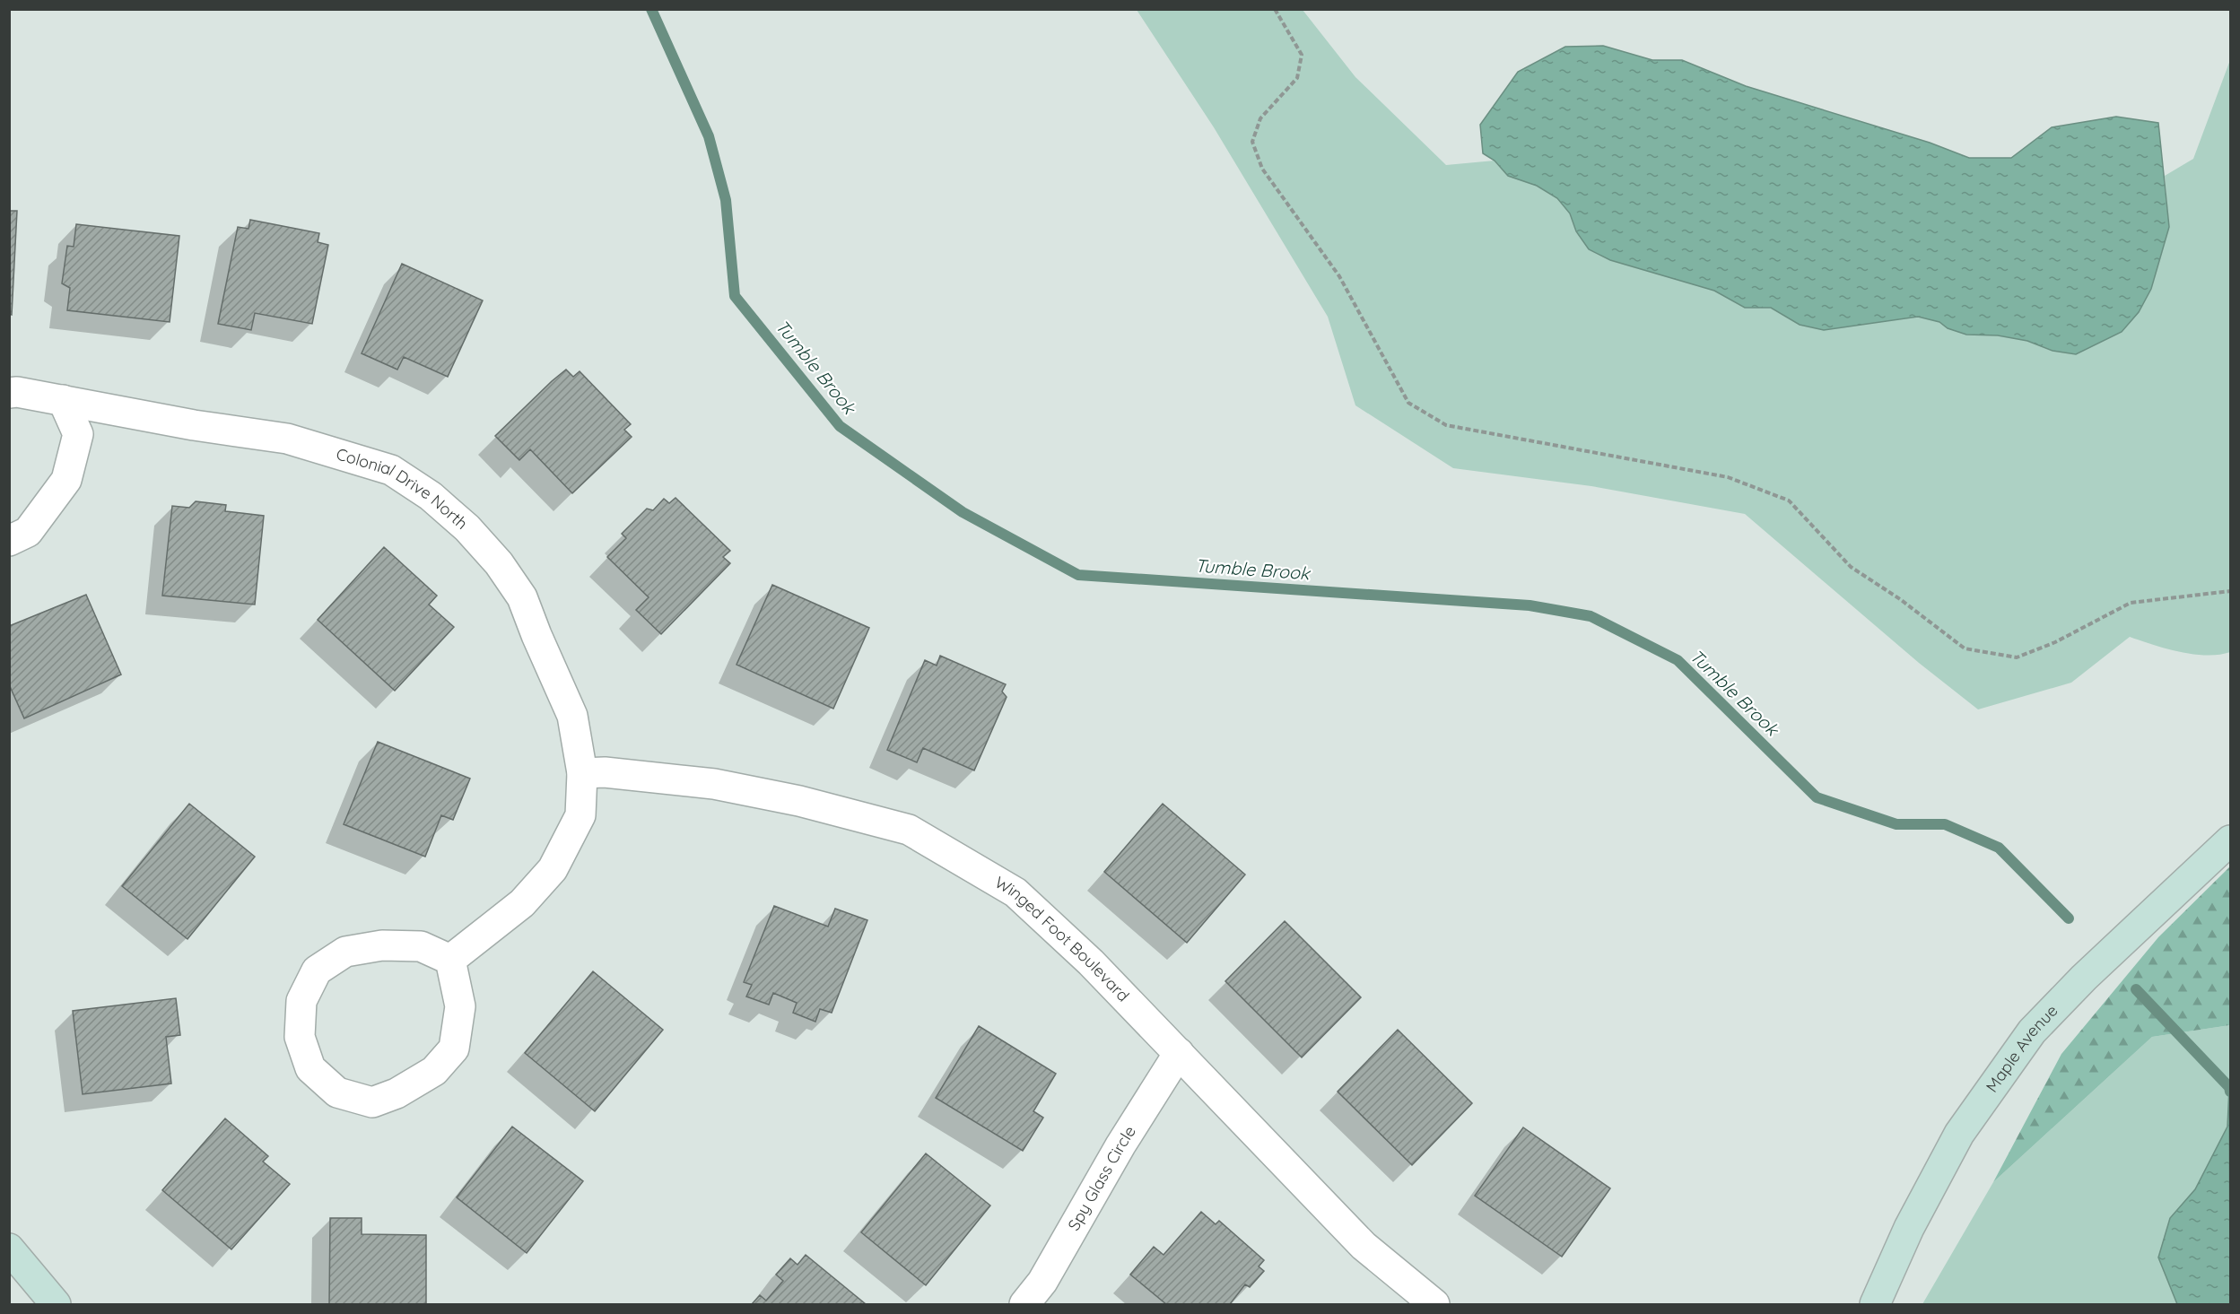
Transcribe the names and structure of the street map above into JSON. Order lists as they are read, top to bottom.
{
  "streets": {
    "street": [
      "Colonial Drive North",
      "Winged Foot Boulevard",
      "Maple Avenue",
      "Spy Glass Circle"
    ]
  },
  "crossings": [
    ["Colonial Drive North", "Winged Foot Boulevard"],
    ["Winged Foot Boulevard", "Spy Glass Circle"]
  ],
  "water": ["Tumble Brook"]
}
